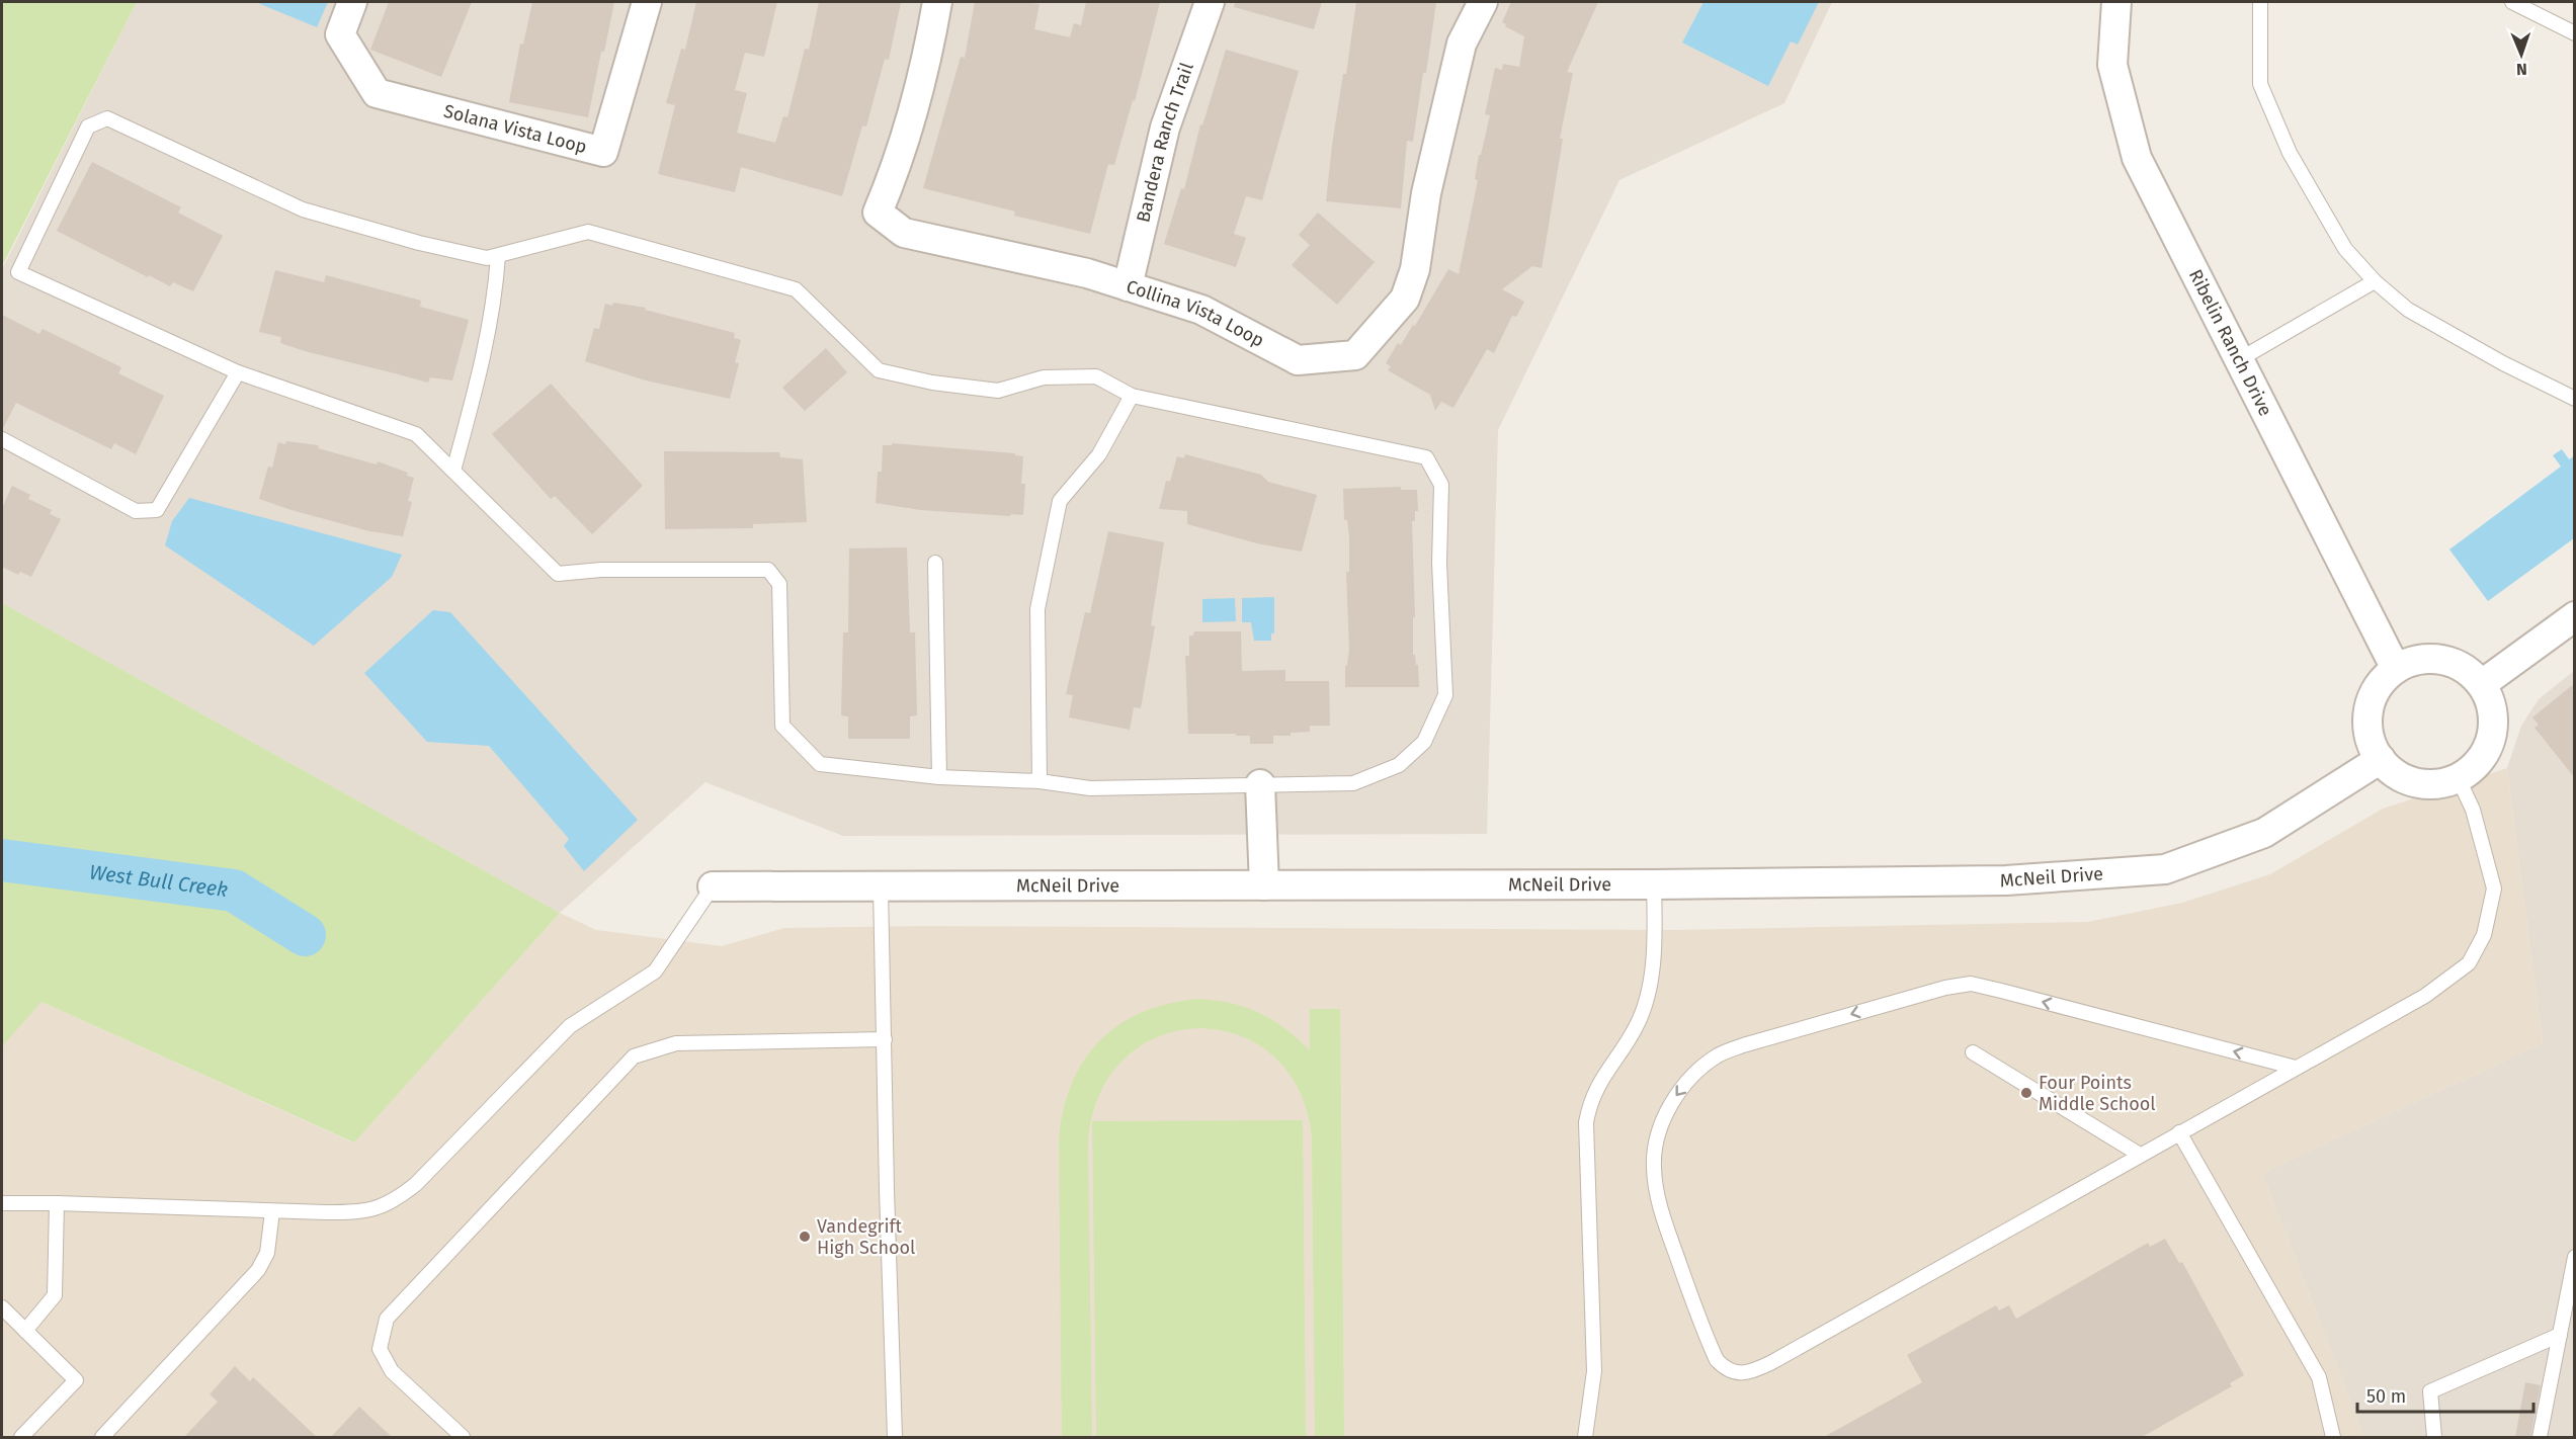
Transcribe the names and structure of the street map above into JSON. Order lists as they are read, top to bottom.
{
  "streets": {
    "street": [
      "Solana Vista Loop",
      "Bandera Ranch Trail",
      "Collina Vista Loop",
      "Ribelin Ranch Drive",
      "McNeil Drive"
    ]
  },
  "crossings": [
    ["Bandera Ranch Trail", "Collina Vista Loop"],
    ["Ribelin Ranch Drive", "McNeil Drive"]
  ],
  "water": ["West Bull Creek"],
  "places": ["Four Points Middle School", "Vandegrift High School"],
  "scale_bar": "50 m",
  "north": "bottom"
}
